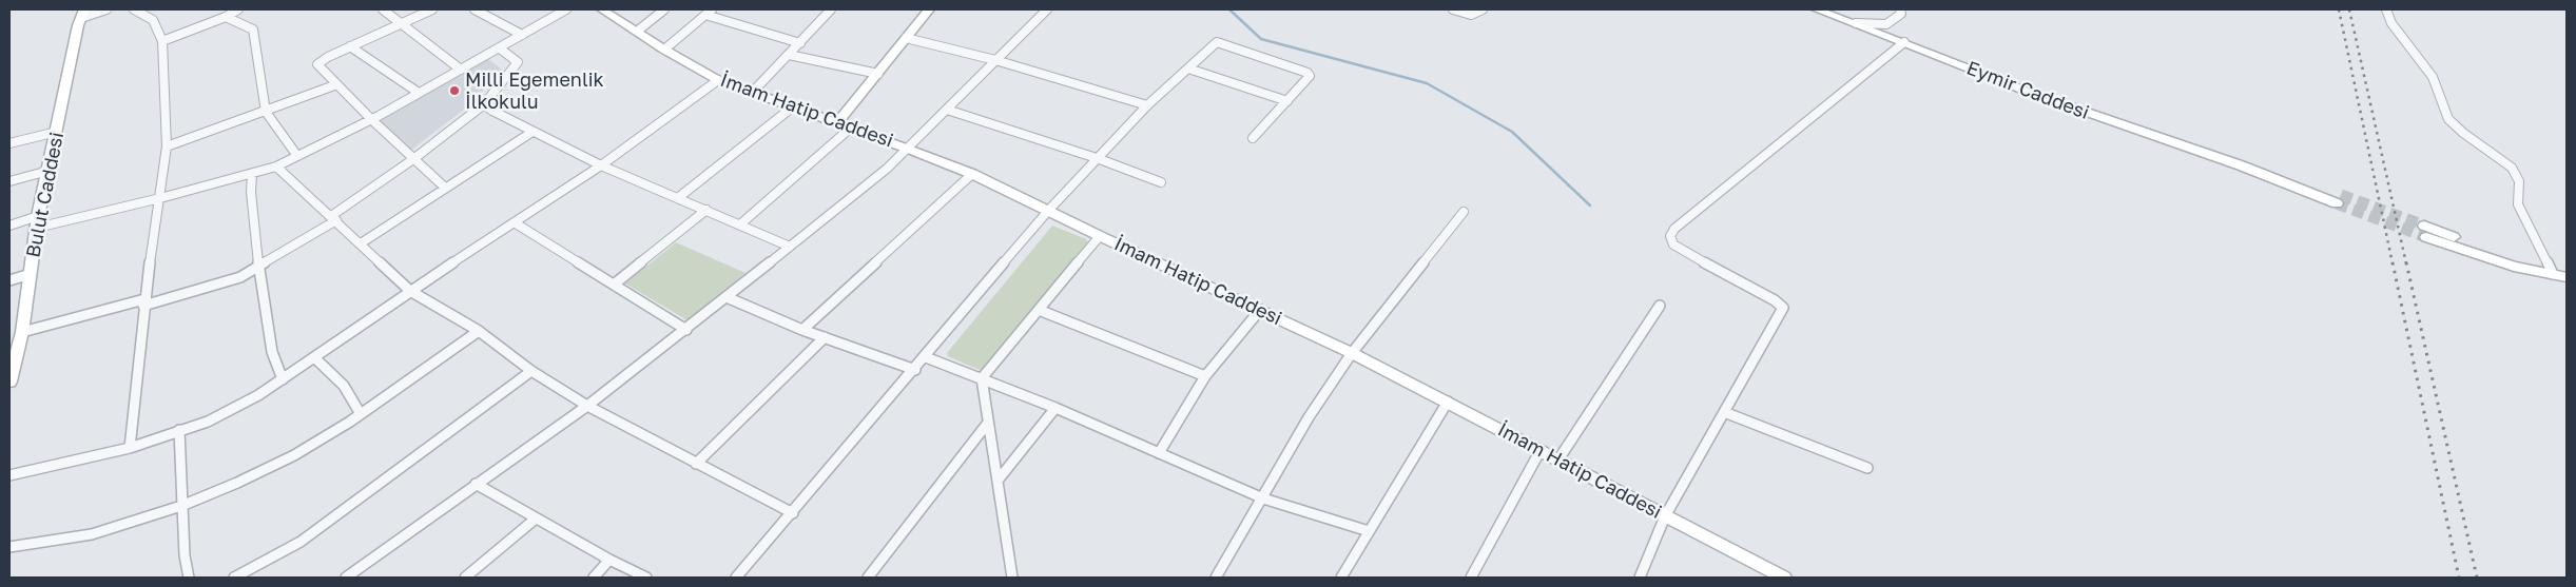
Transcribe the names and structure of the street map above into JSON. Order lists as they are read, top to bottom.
{
  "streets": {
    "street": ["Eymir Caddesi", "İmam Hatip Caddesi", "Bulut Caddesi"]
  },
  "places": ["Milli Egemenlik İlkokulu"]
}
